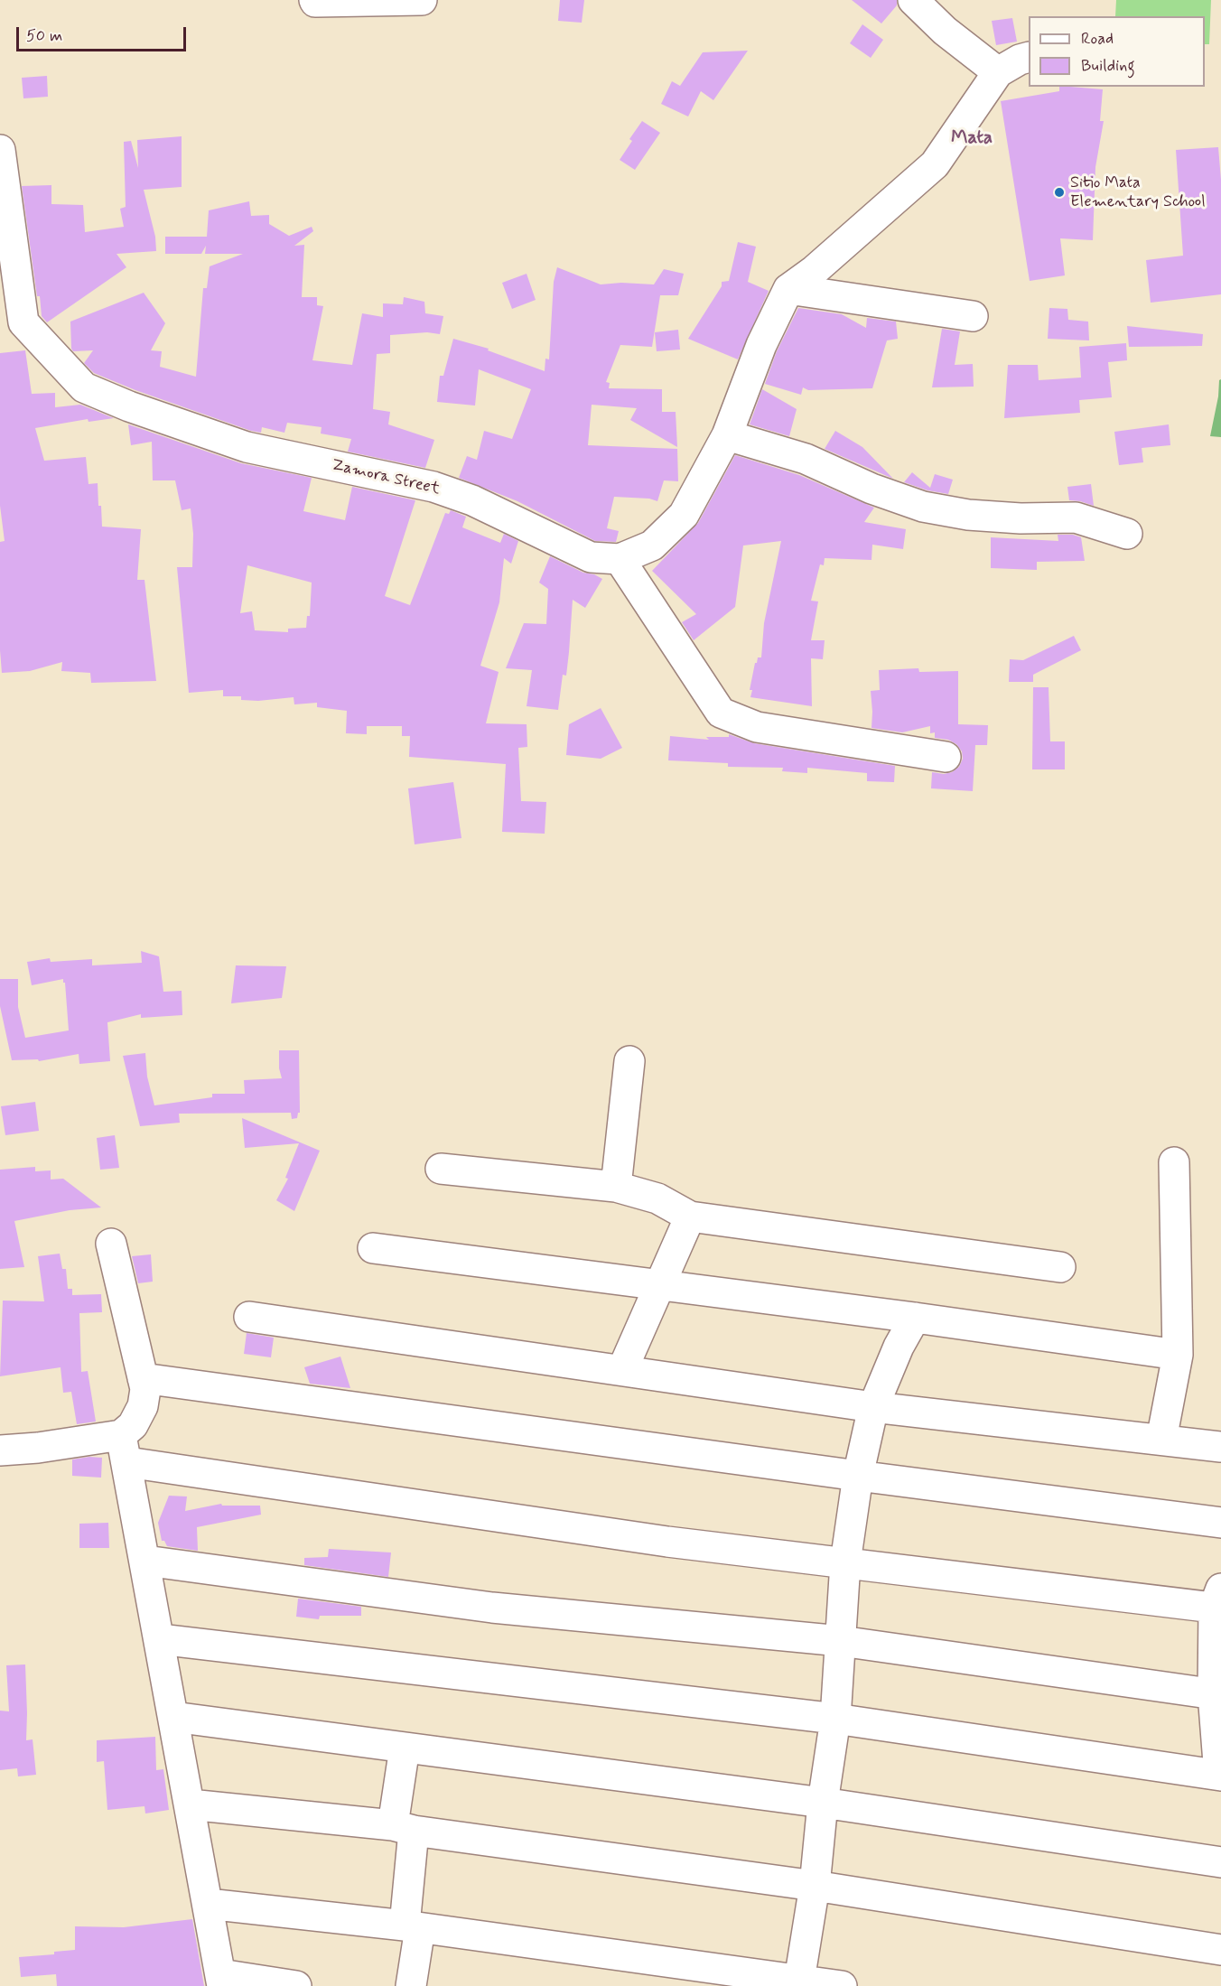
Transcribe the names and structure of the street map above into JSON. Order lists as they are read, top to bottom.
{
  "streets": {
    "street": ["Zamora Street"]
  },
  "districts": ["Mata"],
  "places": ["Sitio Mata Elementary School"],
  "legend": ["Road", "Building"],
  "scale_bar": "50 m"
}
